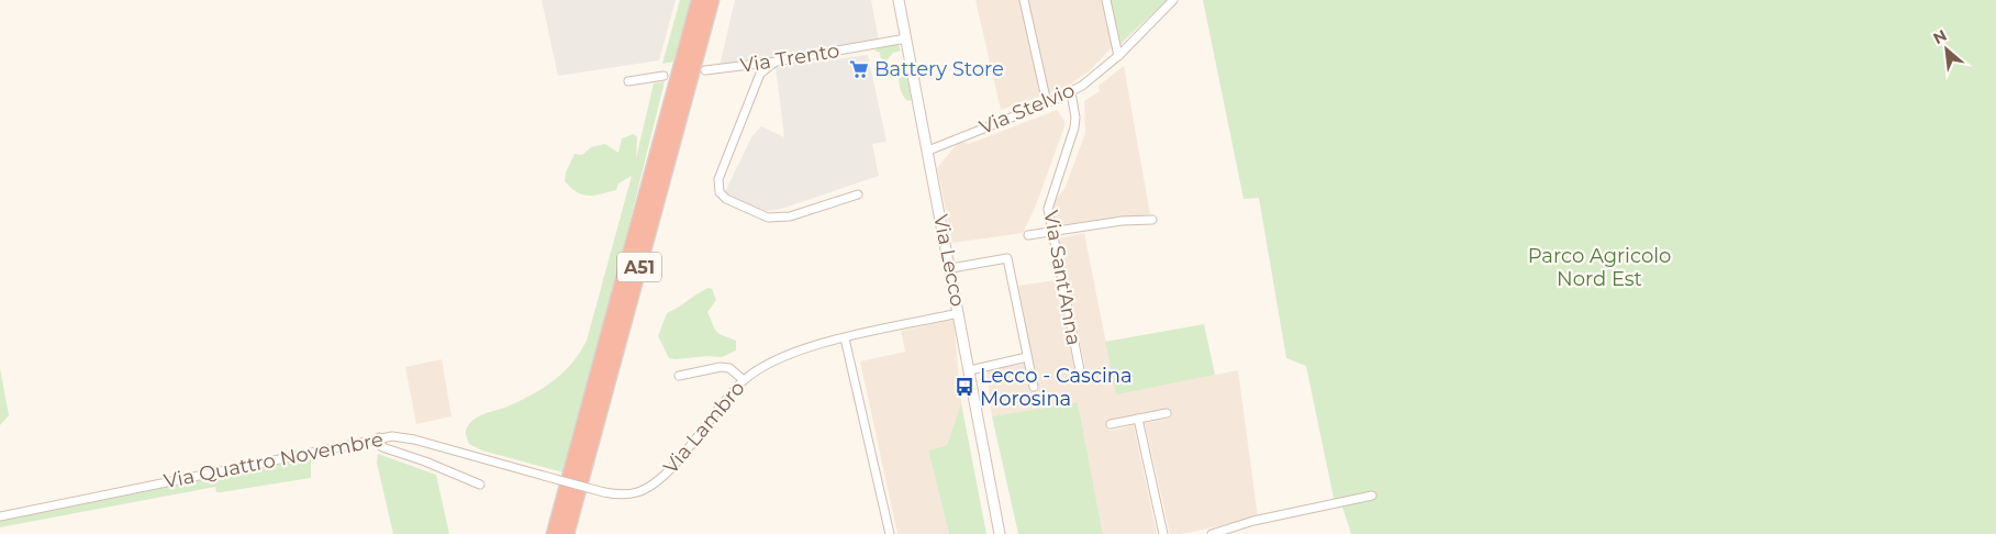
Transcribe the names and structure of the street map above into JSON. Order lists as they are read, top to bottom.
{
  "streets": {
    "highway": ["A51"],
    "street": [
      "Via Trento",
      "Via Stelvio",
      "Via Lecco",
      "Via Sant'Anna",
      "Via Lambro",
      "Via Quattro Novembre"
    ]
  },
  "crossings": [
    ["Via Stelvio", "Via Lecco"],
    ["Via Stelvio", "Via Sant'Anna"],
    ["Via Lecco", "Via Lambro"],
    ["Via Lambro", "Via Quattro Novembre"]
  ],
  "parks": ["Parco Agricolo Nord Est"],
  "places": {
    "supermarket": ["Battery Store"],
    "bus stop": ["Lecco - Cascina Morosina"]
  },
  "north": "top left"
}
